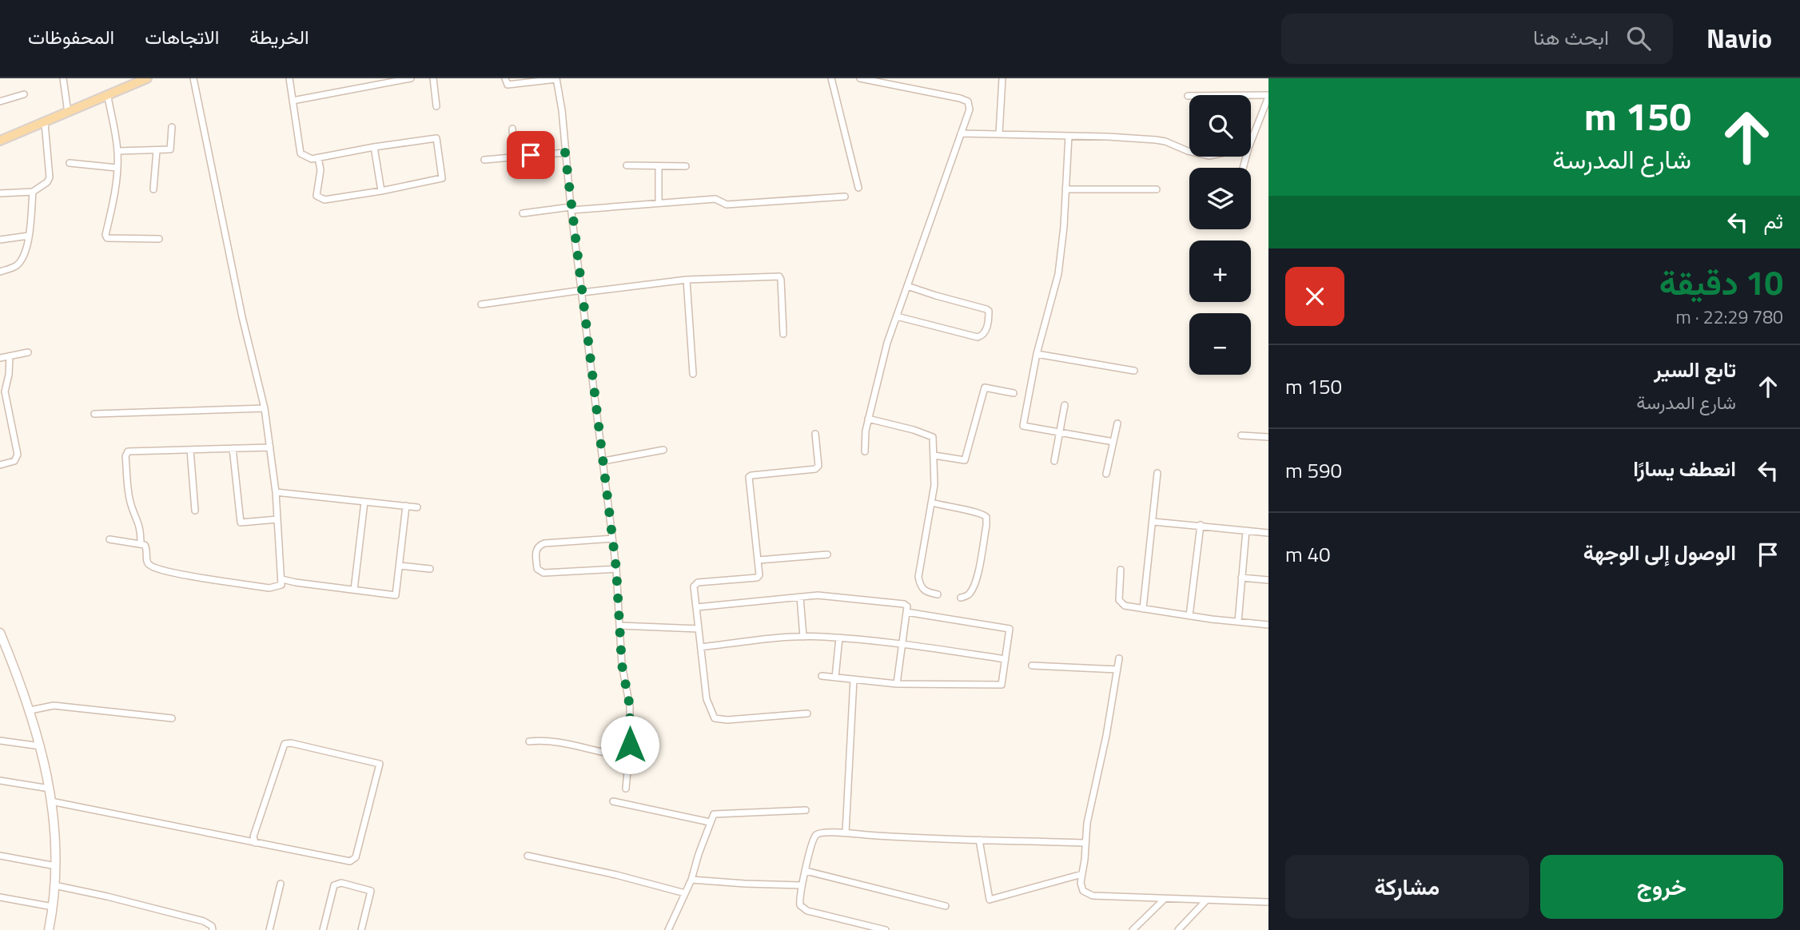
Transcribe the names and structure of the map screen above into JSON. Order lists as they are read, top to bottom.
{
  "page": {
    "header": "Navio",
    "search": "ابحث هنا",
    "nav": ["الخريطة", "الاتجاهات", "المحفوظات"],
    "turn": ["150 m", "شارع المدرسة"],
    "map_buttons": ["+", "−"],
    "then": "ثم",
    "heading": ["10 دقيقة", "780 m · 22:29"],
    "list": [
      {
        "name": "تابع السير",
        "note": "شارع المدرسة",
        "value": "150 m"
      },
      {
        "name": "انعطف يسارًا",
        "value": "590 m"
      },
      {
        "name": "الوصول إلى الوجهة",
        "value": "40 m"
      }
    ],
    "buttons": ["خروج", "مشاركة"]
  }
}
